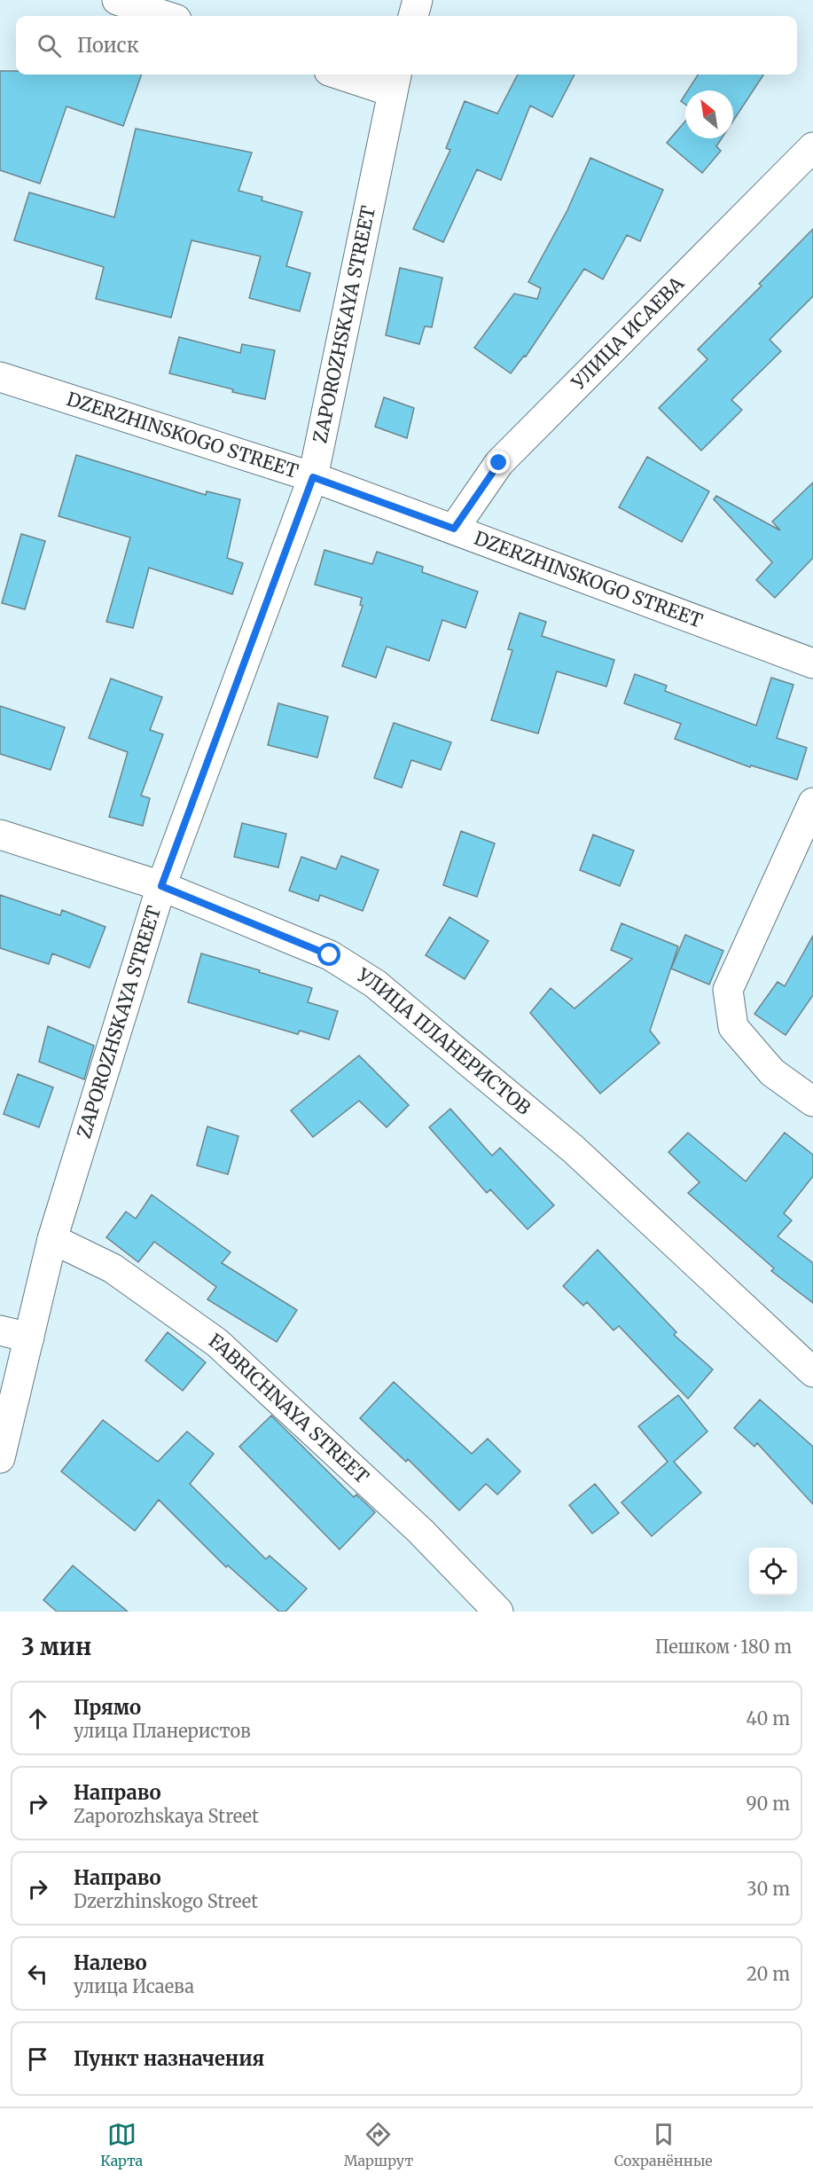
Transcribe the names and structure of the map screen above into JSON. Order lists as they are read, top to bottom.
{
  "streets": {
    "street": [
      "ZAPOROZHSKAYA STREET",
      "УЛИЦА ИСАЕВА",
      "DZERZHINSKOGO STREET",
      "УЛИЦА ПЛАНЕРИСТОВ",
      "FABRICHNAYA STREET"
    ]
  },
  "crossings": [
    ["ZAPOROZHSKAYA STREET", "DZERZHINSKOGO STREET"],
    ["ZAPOROZHSKAYA STREET", "УЛИЦА ПЛАНЕРИСТОВ"],
    ["ZAPOROZHSKAYA STREET", "FABRICHNAYA STREET"],
    ["УЛИЦА ИСАЕВА", "DZERZHINSKOGO STREET"]
  ],
  "north": "top left",
  "page": {
    "search": "Поиск",
    "heading": ["3 мин", "Пешком · 180 m"],
    "list": [
      ["Прямо", "улица Планеристов", "40 m"],
      ["Направо", "Zaporozhskaya Street", "90 m"],
      ["Направо", "Dzerzhinskogo Street", "30 m"],
      ["Налево", "улица Исаева", "20 m"],
      "Пункт назначения"
    ],
    "nav": ["Карта", "Маршрут", "Сохранённые"]
  }
}
